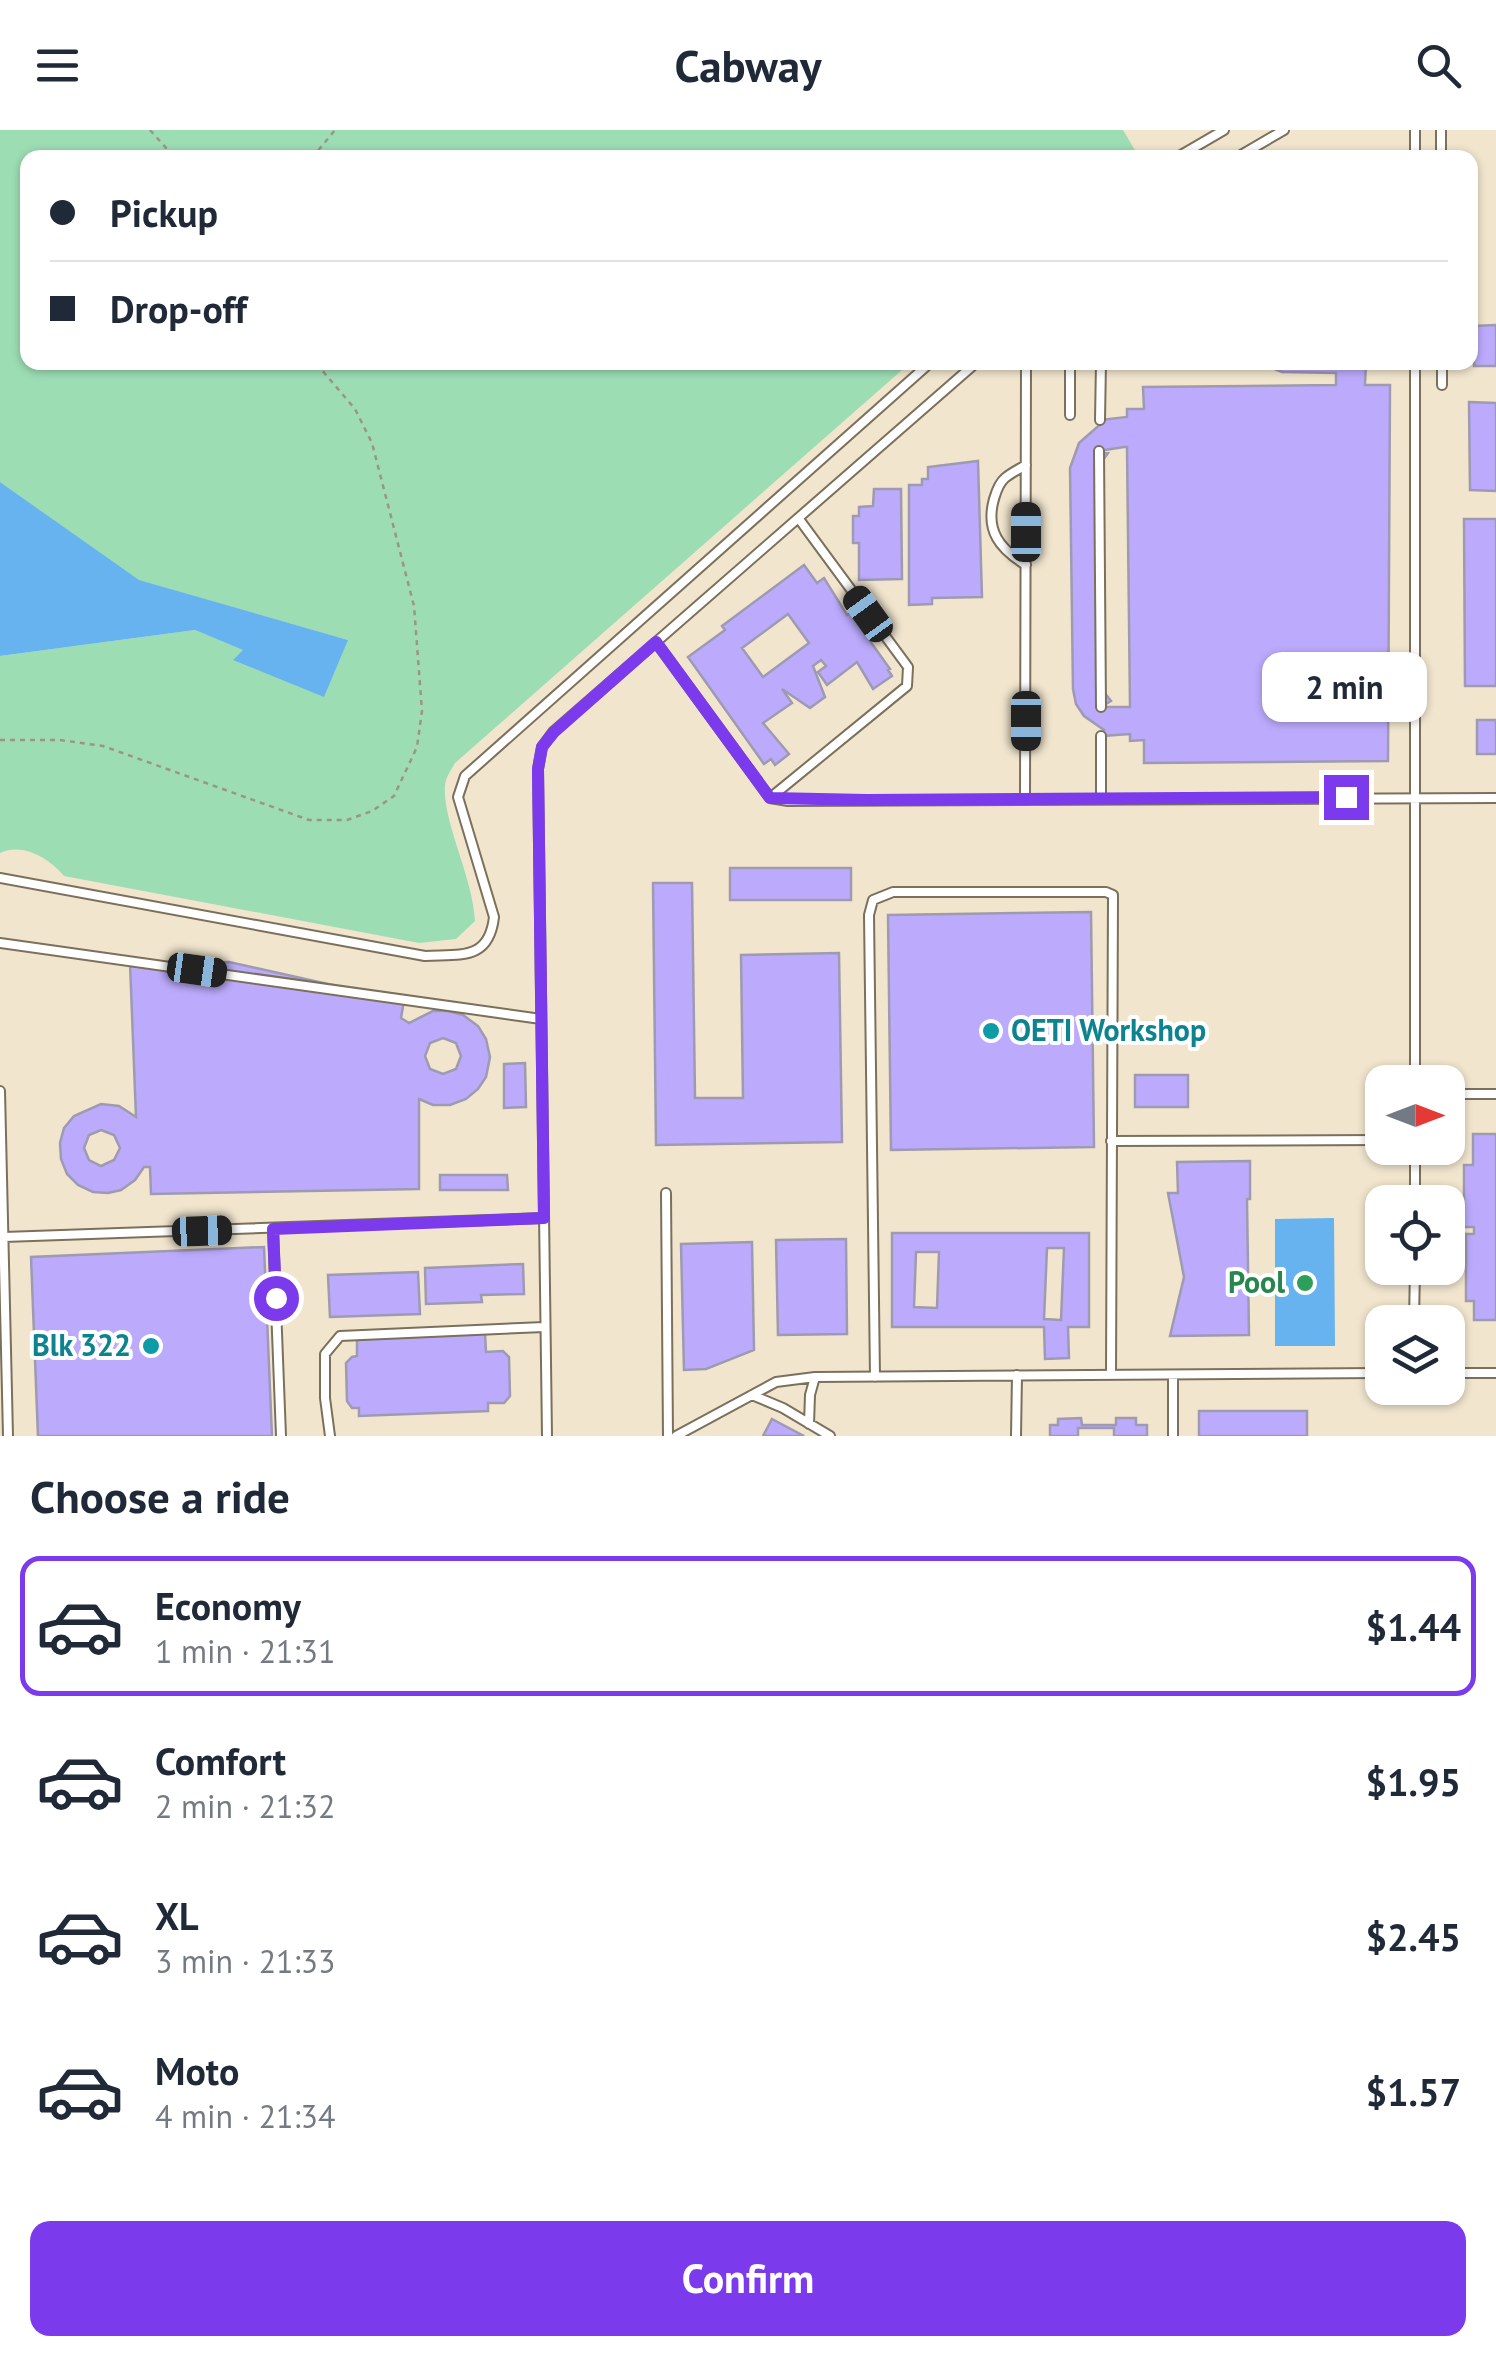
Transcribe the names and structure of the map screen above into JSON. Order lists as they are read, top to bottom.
{
  "places": ["OETI Workshop", "Pool", "Blk 322"],
  "north": "right",
  "page": {
    "header": "Cabway",
    "banner": ["Pickup", "Drop-off"],
    "bubble": "2 min",
    "heading": "Choose a ride",
    "list": [
      {
        "name": "Economy",
        "note": "1 min · 21:31",
        "value": "$1.44"
      },
      {
        "name": "Comfort",
        "note": "2 min · 21:32",
        "value": "$1.95"
      },
      {
        "name": "XL",
        "note": "3 min · 21:33",
        "value": "$2.45"
      },
      {
        "name": "Moto",
        "note": "4 min · 21:34",
        "value": "$1.57"
      }
    ],
    "buttons": "Confirm"
  }
}
